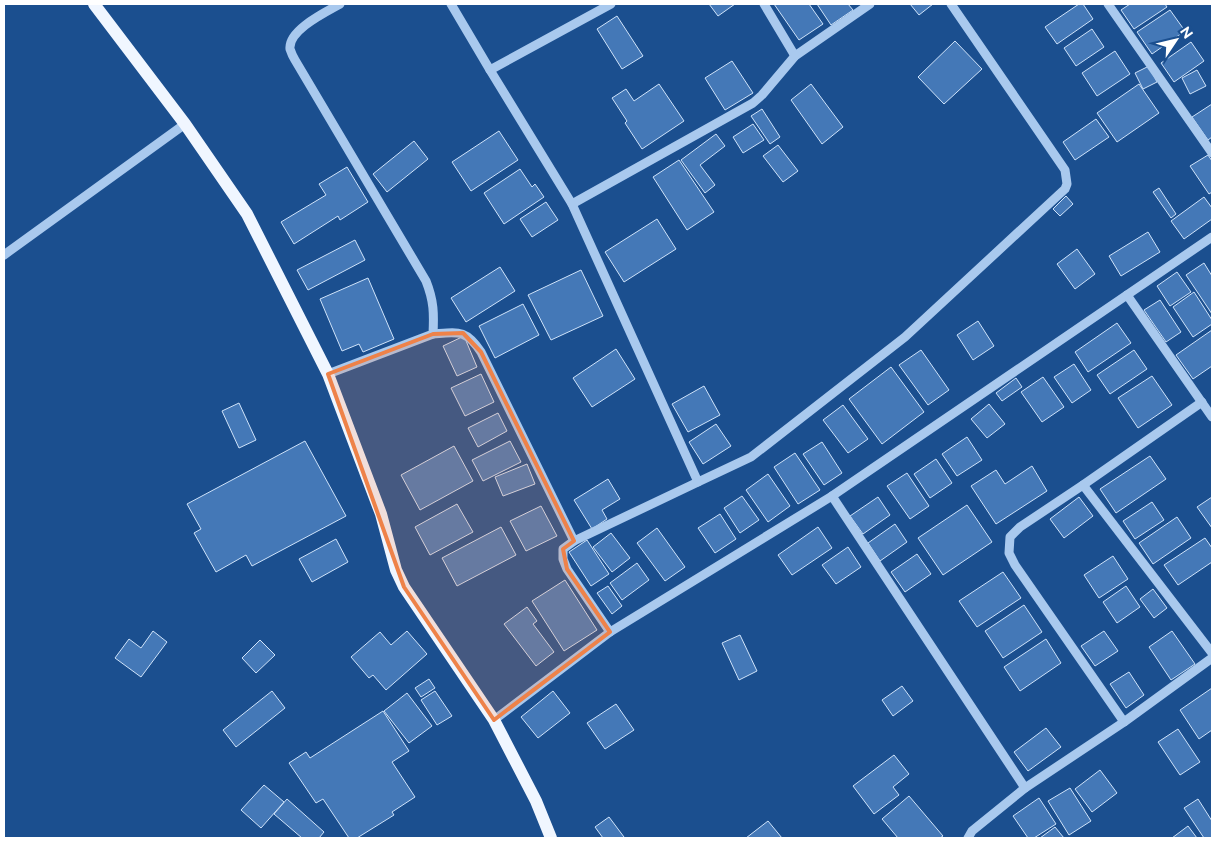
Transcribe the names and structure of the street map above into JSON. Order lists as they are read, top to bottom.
{
  "north": "top right"
}
